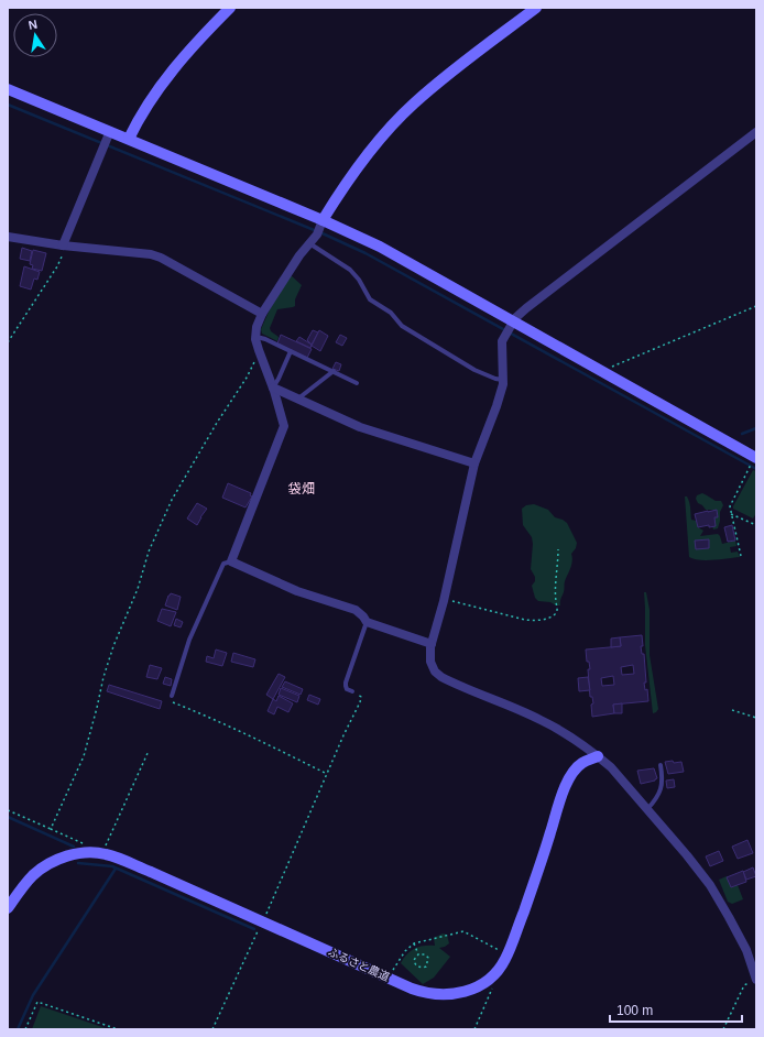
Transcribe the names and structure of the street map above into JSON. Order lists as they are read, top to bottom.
{
  "streets": {
    "street": ["ふるさと農道"]
  },
  "districts": ["袋畑"],
  "scale_bar": "100 m",
  "north": "top"
}
